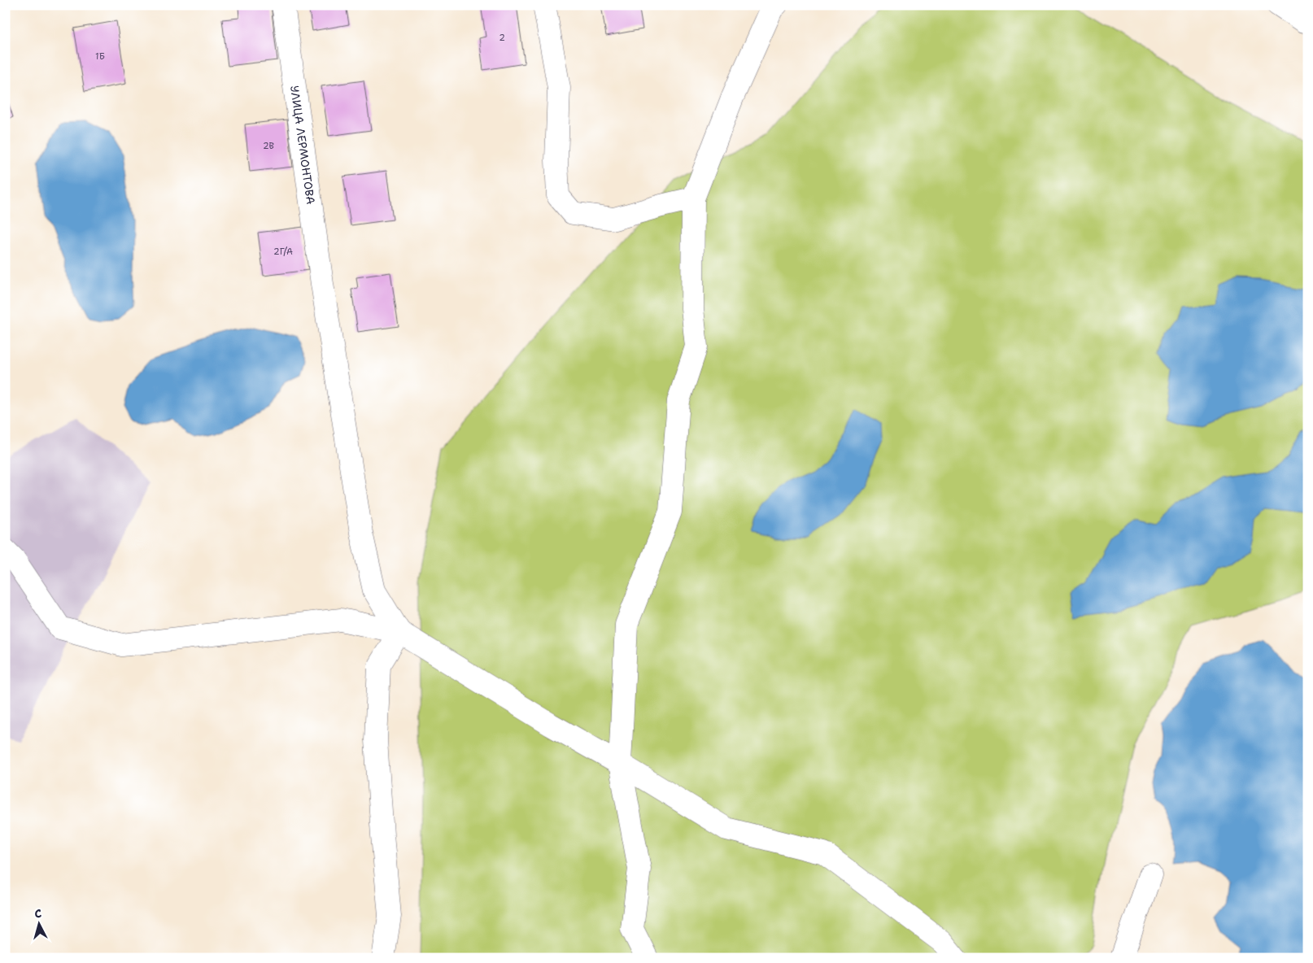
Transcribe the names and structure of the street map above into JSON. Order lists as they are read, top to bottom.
{
  "streets": {
    "street": ["УЛИЦА ЛЕРМОНТОВА"]
  },
  "house_numbers": [
    "2",
    "1Б",
    "2В",
    "2Г/А"
  ],
  "north": "top"
}
